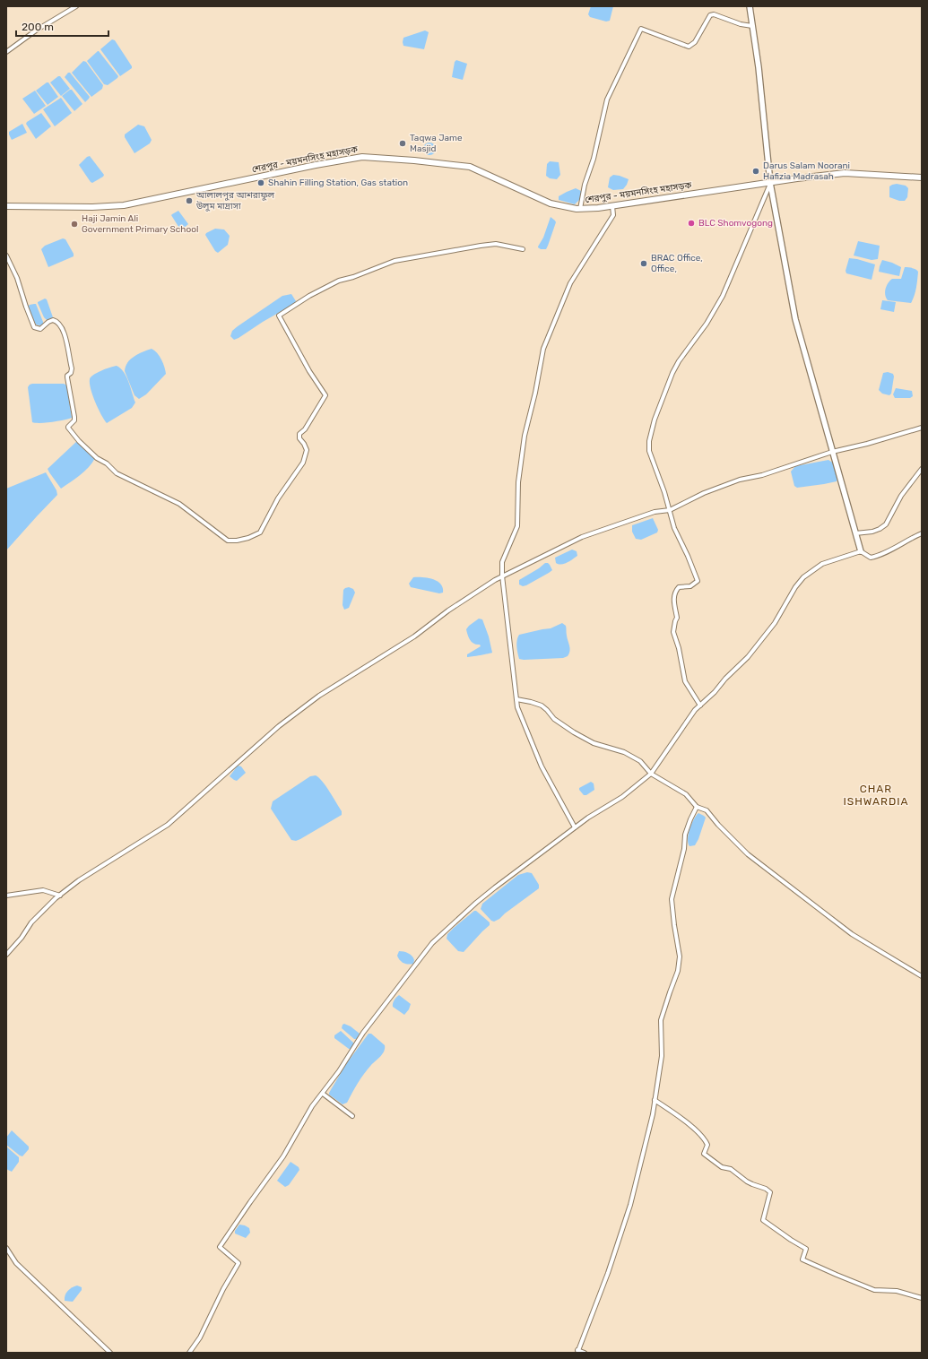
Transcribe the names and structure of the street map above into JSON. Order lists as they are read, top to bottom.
{
  "streets": {
    "main road": ["শেরপুর - ময়মনসিংহ মহাসড়ক"]
  },
  "districts": ["CHAR ISHWARDIA"],
  "places": [
    "Taqwa Jame Masjid",
    "Darus Salam Noorani Hafizia Madrasah",
    "Shahin Filling Station, Gas station",
    "আলালপুর আশরাফুল উলুম মাদ্রাসা",
    "BLC Shomvogong",
    "Haji Jamin Ali Government Primary School",
    "BRAC Office, Office,"
  ],
  "scale_bar": "200 m"
}
